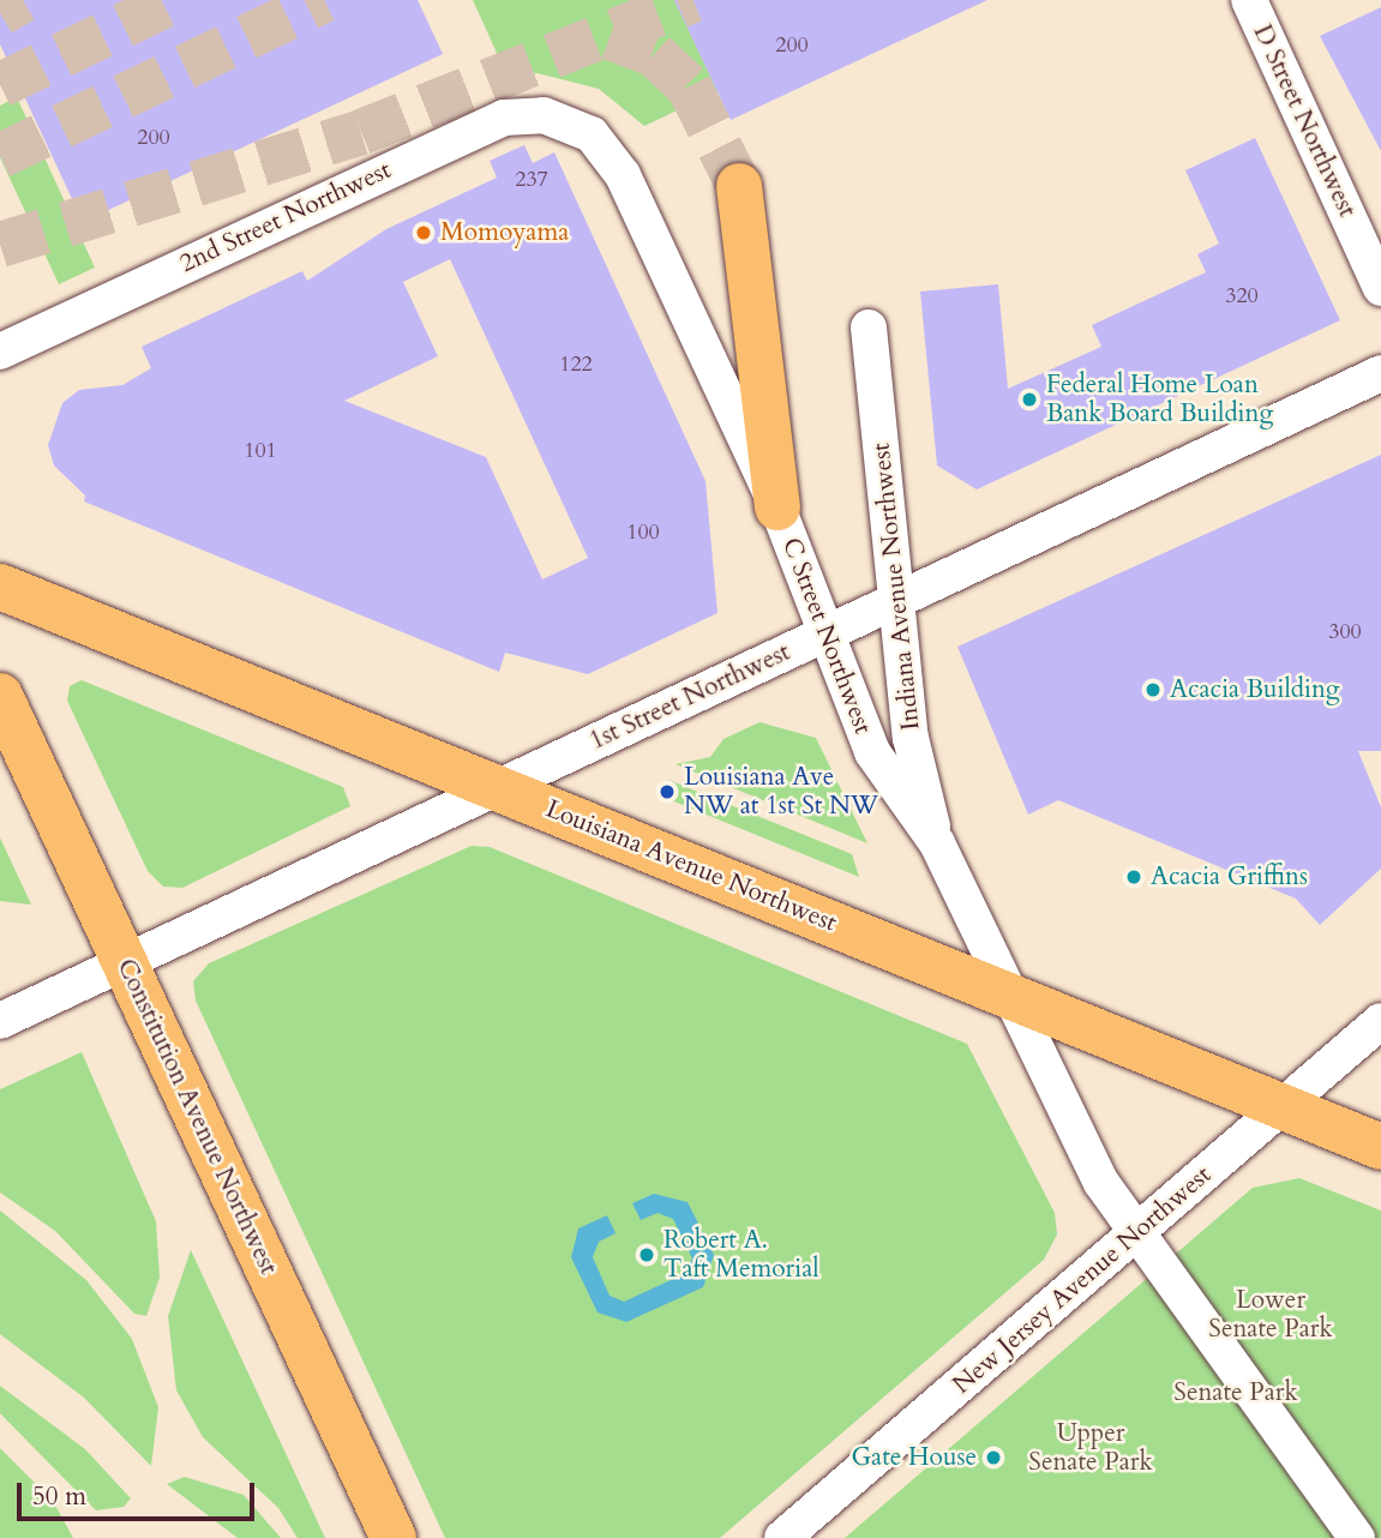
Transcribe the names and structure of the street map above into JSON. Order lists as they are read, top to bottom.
{
  "streets": {
    "main road": ["Louisiana Avenue Northwest", "Constitution Avenue Northwest"],
    "street": [
      "D Street Northwest",
      "2nd Street Northwest",
      "Indiana Avenue Northwest",
      "C Street Northwest",
      "1st Street Northwest",
      "New Jersey Avenue Northwest"
    ]
  },
  "crossings": [
    ["2nd Street Northwest", "C Street Northwest"],
    ["Indiana Avenue Northwest", "C Street Northwest"],
    ["Indiana Avenue Northwest", "1st Street Northwest"],
    ["C Street Northwest", "1st Street Northwest"],
    ["C Street Northwest", "Louisiana Avenue Northwest"],
    ["C Street Northwest", "New Jersey Avenue Northwest"],
    ["1st Street Northwest", "Louisiana Avenue Northwest"],
    ["1st Street Northwest", "Constitution Avenue Northwest"],
    ["Louisiana Avenue Northwest", "New Jersey Avenue Northwest"]
  ],
  "parks": ["Lower Senate Park", "Senate Park", "Upper Senate Park"],
  "places": [
    "Momoyama",
    "Federal Home Loan Bank Board Building",
    "Acacia Building",
    "Louisiana Ave NW at 1st St NW",
    "Acacia Griffins",
    "Robert A. Taft Memorial",
    "Gate House"
  ],
  "house_numbers": [
    "200",
    "200",
    "237",
    "320",
    "122",
    "101",
    "100",
    "300"
  ],
  "scale_bar": "50 m"
}
